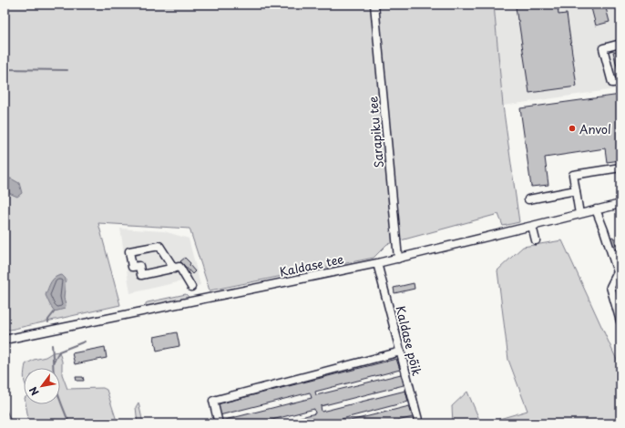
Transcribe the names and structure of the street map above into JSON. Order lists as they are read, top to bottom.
{
  "streets": {
    "street": ["Sarapiku tee", "Kaldase tee", "Kaldase põik"]
  },
  "crossings": [
    ["Sarapiku tee", "Kaldase tee"],
    ["Kaldase tee", "Kaldase põik"]
  ],
  "places": ["Anvol"],
  "north": "bottom left"
}
